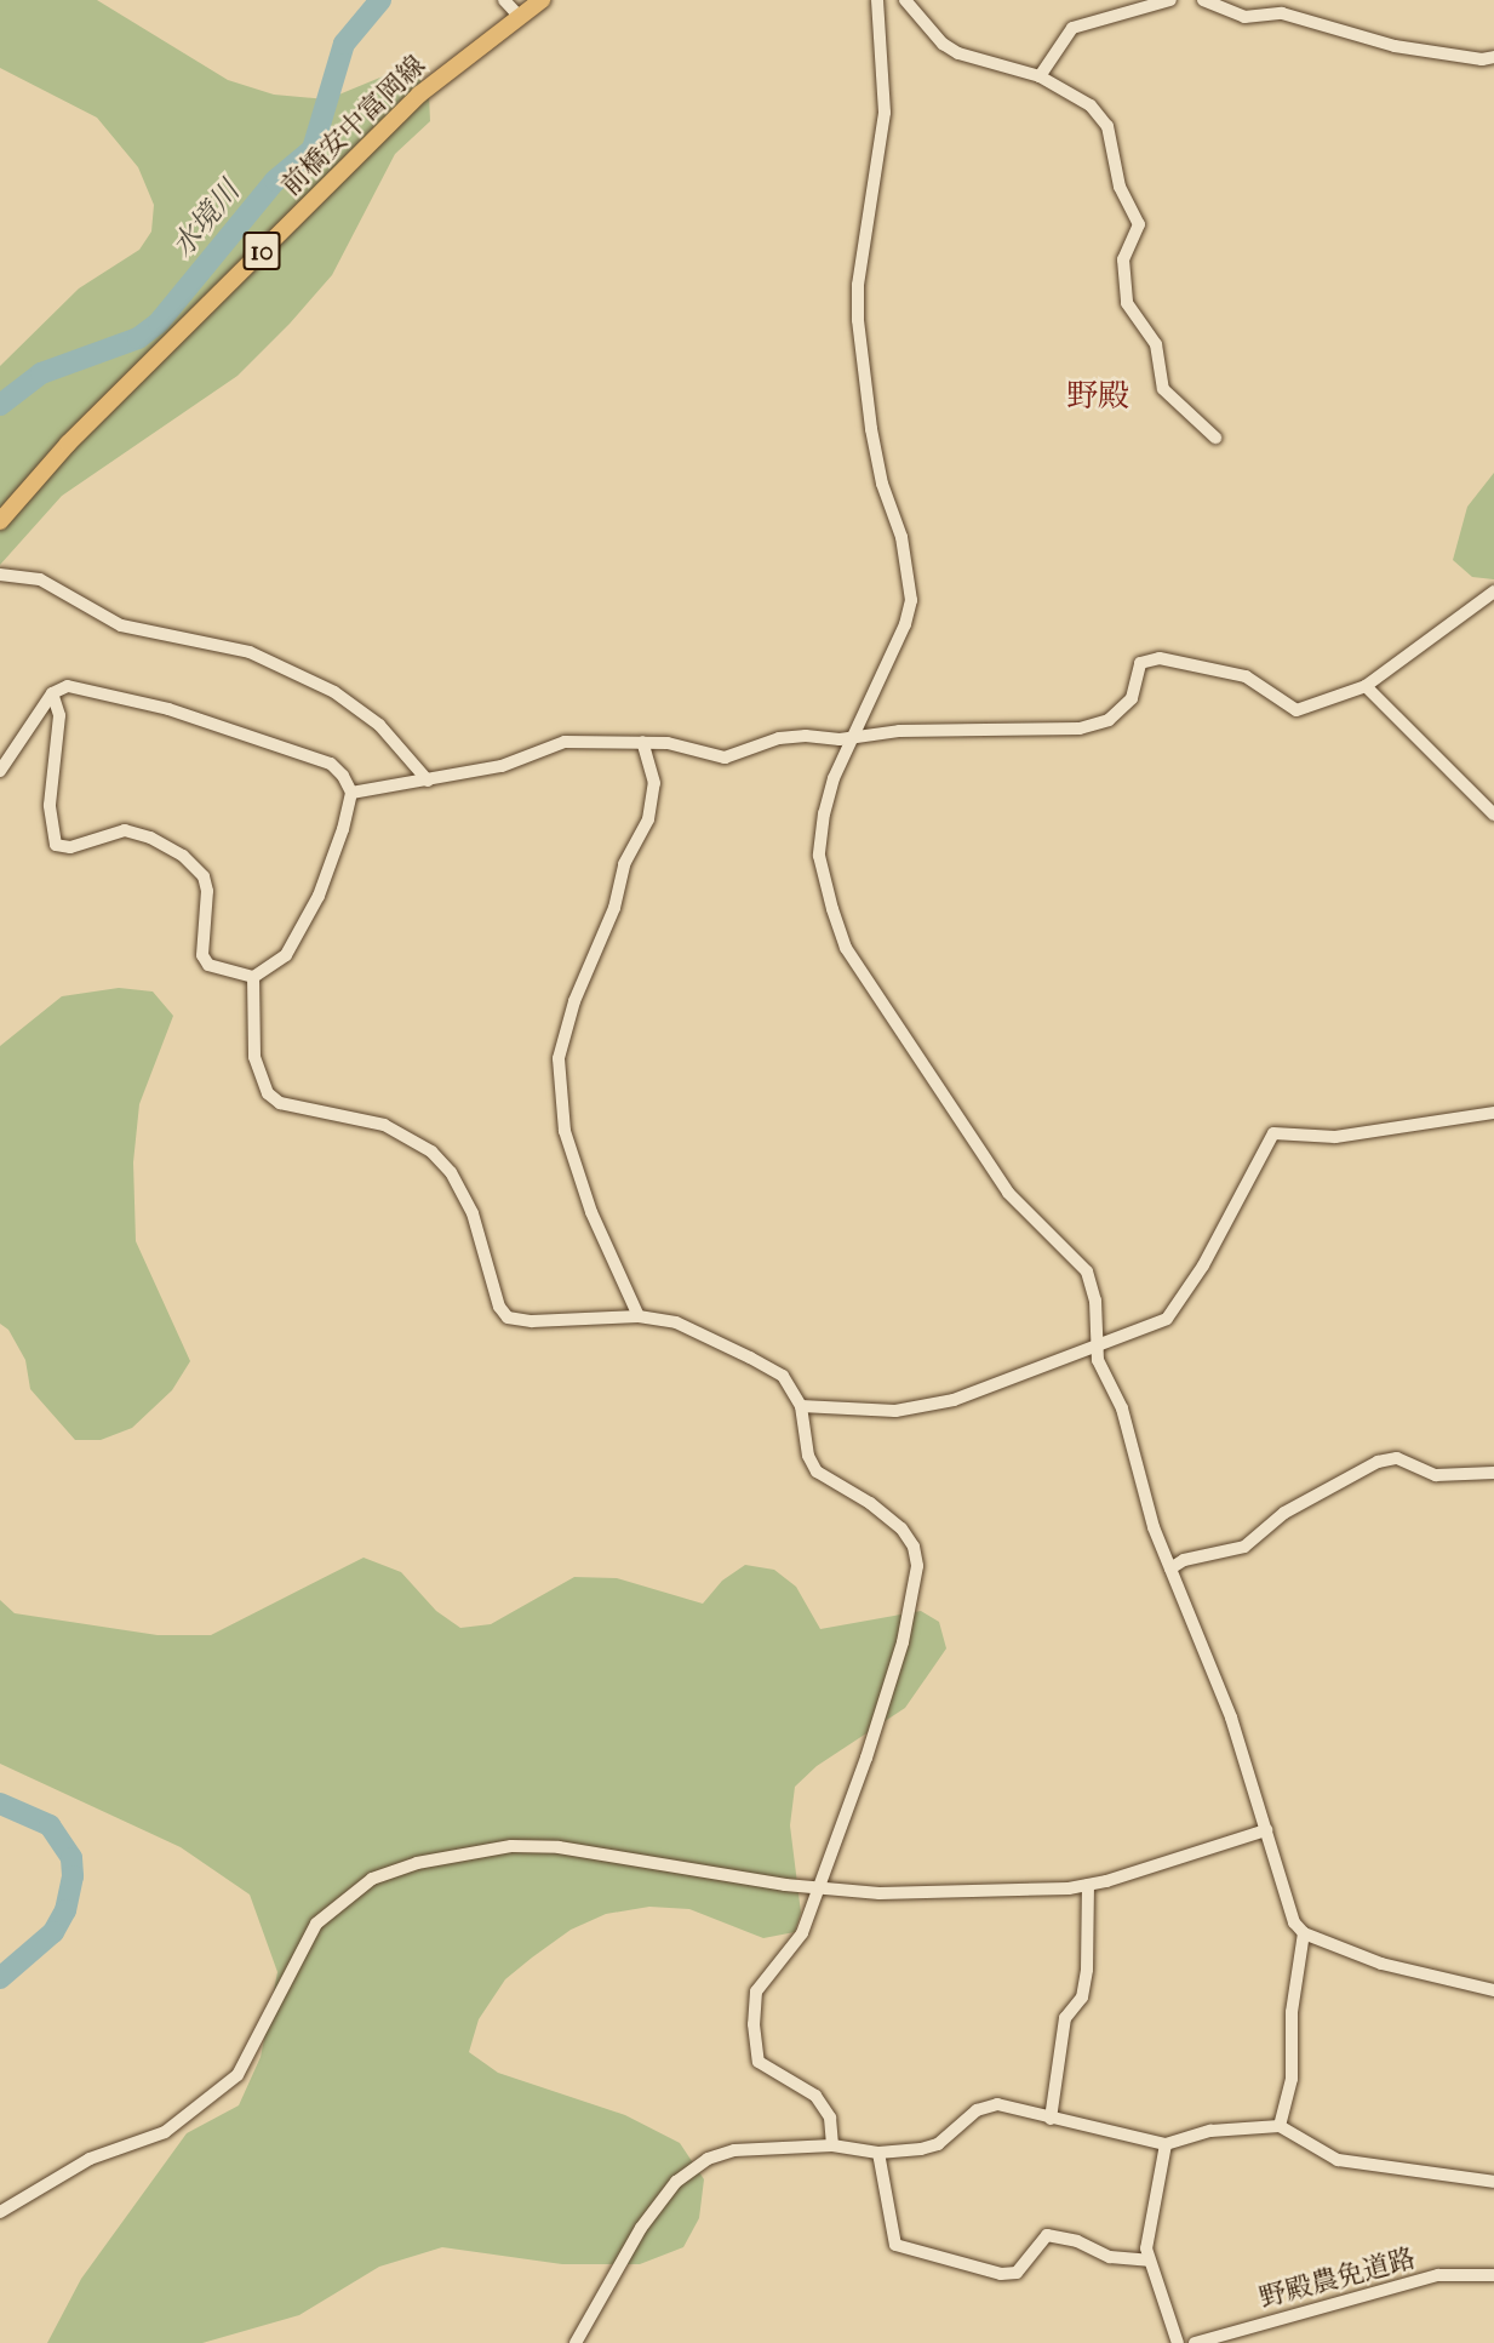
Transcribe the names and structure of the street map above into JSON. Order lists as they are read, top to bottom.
{
  "streets": {
    "main road": ["前橋安中富岡線", "10"],
    "street": ["野殿農免道路"]
  },
  "districts": ["野殿"],
  "water": ["水境川"]
}
